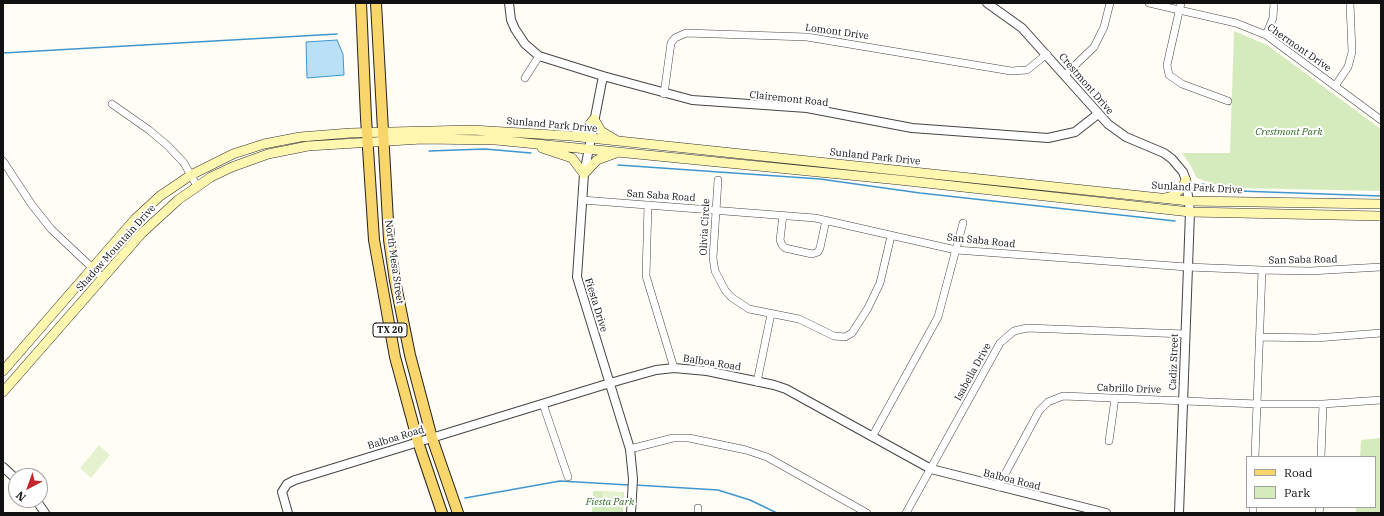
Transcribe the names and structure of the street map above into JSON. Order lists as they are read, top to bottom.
{
  "streets": {
    "main road": [
      "Sunland Park Drive",
      "Shadow Mountain Drive",
      "North Mesa Street",
      "TX 20"
    ],
    "street": [
      "Lomont Drive",
      "Chermont Drive",
      "Crestmont Drive",
      "Clairemont Road",
      "San Saba Road",
      "Olivia Circle",
      "Fiesta Drive",
      "Cadiz Street",
      "Balboa Road",
      "Isabella Drive",
      "Cabrillo Drive"
    ]
  },
  "crossings": [
    ["Lomont Drive", "Crestmont Drive"],
    ["Lomont Drive", "Clairemont Road"],
    ["Crestmont Drive", "Clairemont Road"],
    ["Crestmont Drive", "Sunland Park Drive"],
    ["Crestmont Drive", "Cadiz Street"],
    ["Clairemont Road", "Fiesta Drive"],
    ["Sunland Park Drive", "Shadow Mountain Drive"],
    ["Sunland Park Drive", "North Mesa Street"],
    ["Sunland Park Drive", "Fiesta Drive"],
    ["Sunland Park Drive", "Cadiz Street"],
    ["San Saba Road", "Olivia Circle"],
    ["San Saba Road", "Fiesta Drive"],
    ["San Saba Road", "Cadiz Street"],
    ["Shadow Mountain Drive", "North Mesa Street"],
    ["North Mesa Street", "Balboa Road"],
    ["Fiesta Drive", "Balboa Road"],
    ["Cadiz Street", "Isabella Drive"],
    ["Cadiz Street", "Cabrillo Drive"],
    ["Balboa Road", "Isabella Drive"],
    ["Balboa Road", "Cabrillo Drive"]
  ],
  "parks": ["Crestmont Park", "Fiesta Park"],
  "legend": ["Road", "Park"],
  "north": "bottom left"
}
